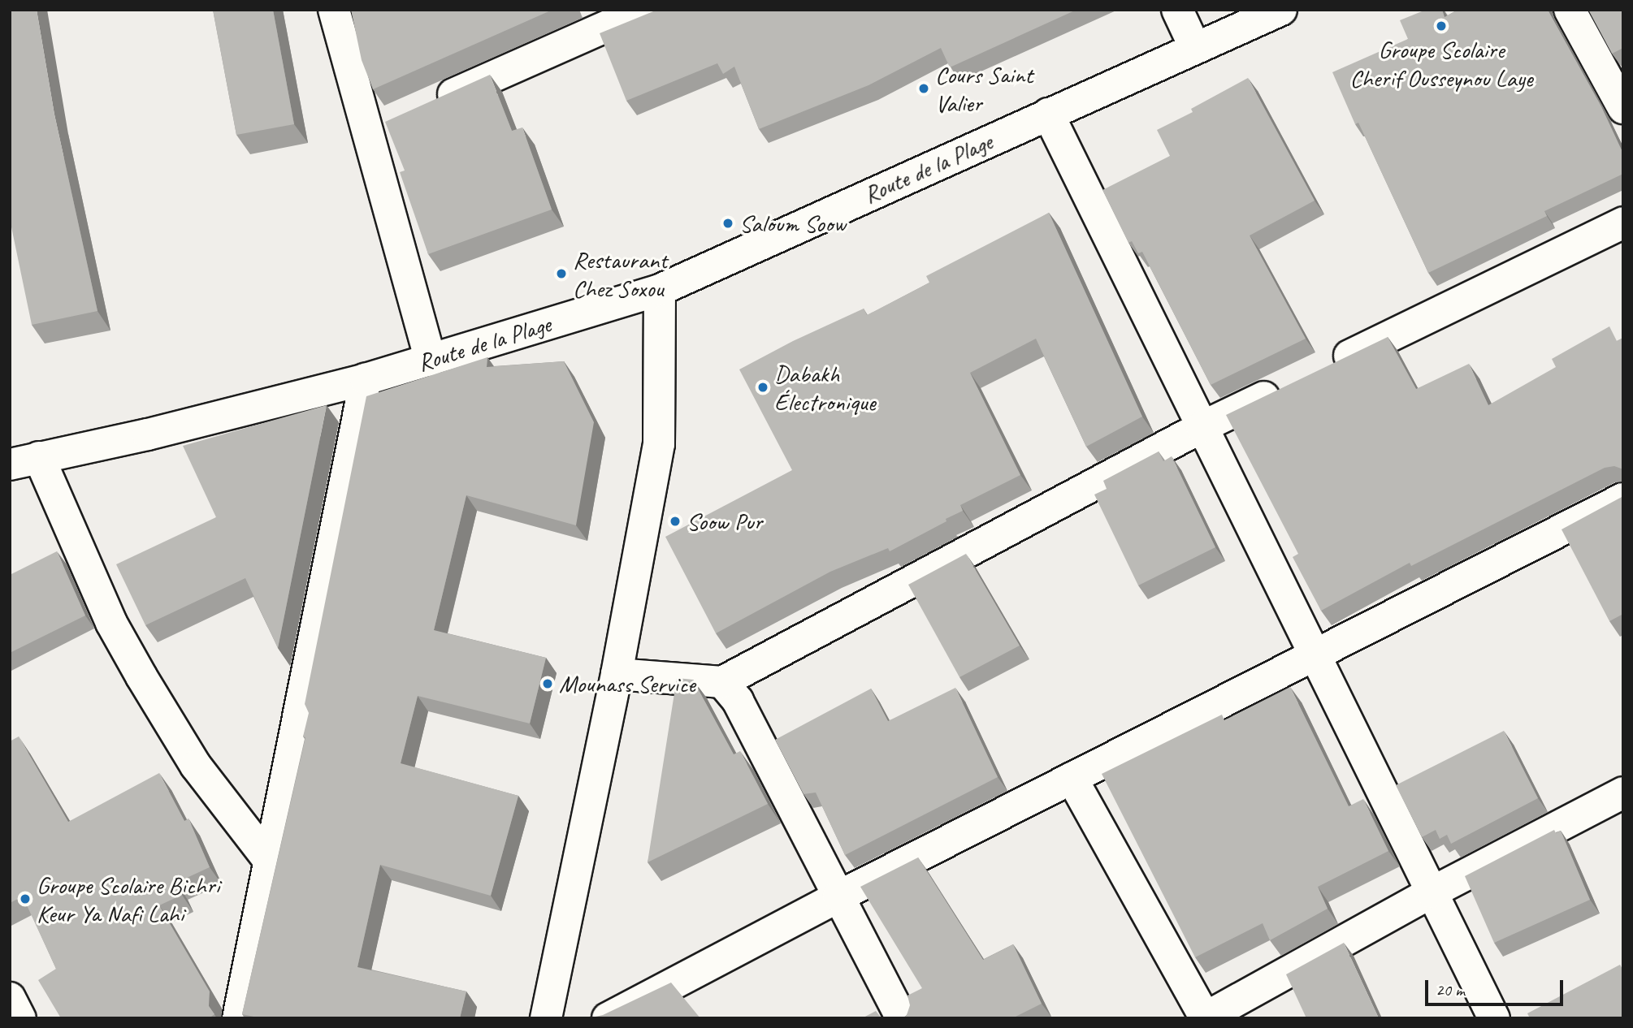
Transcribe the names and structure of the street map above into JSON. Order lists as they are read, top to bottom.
{
  "streets": {
    "street": ["Route de la Plage"]
  },
  "places": [
    "Groupe Scolaire Cherif Ousseynou Laye",
    "Cours Saint Valier",
    "Saloum Soow",
    "Restaurant Chez Soxou",
    "Dabakh Électronique",
    "Soow Pur",
    "Mounass Service",
    "Groupe Scolaire Bichri Keur Ya Nafi Lahi"
  ],
  "scale_bar": "20 m"
}
